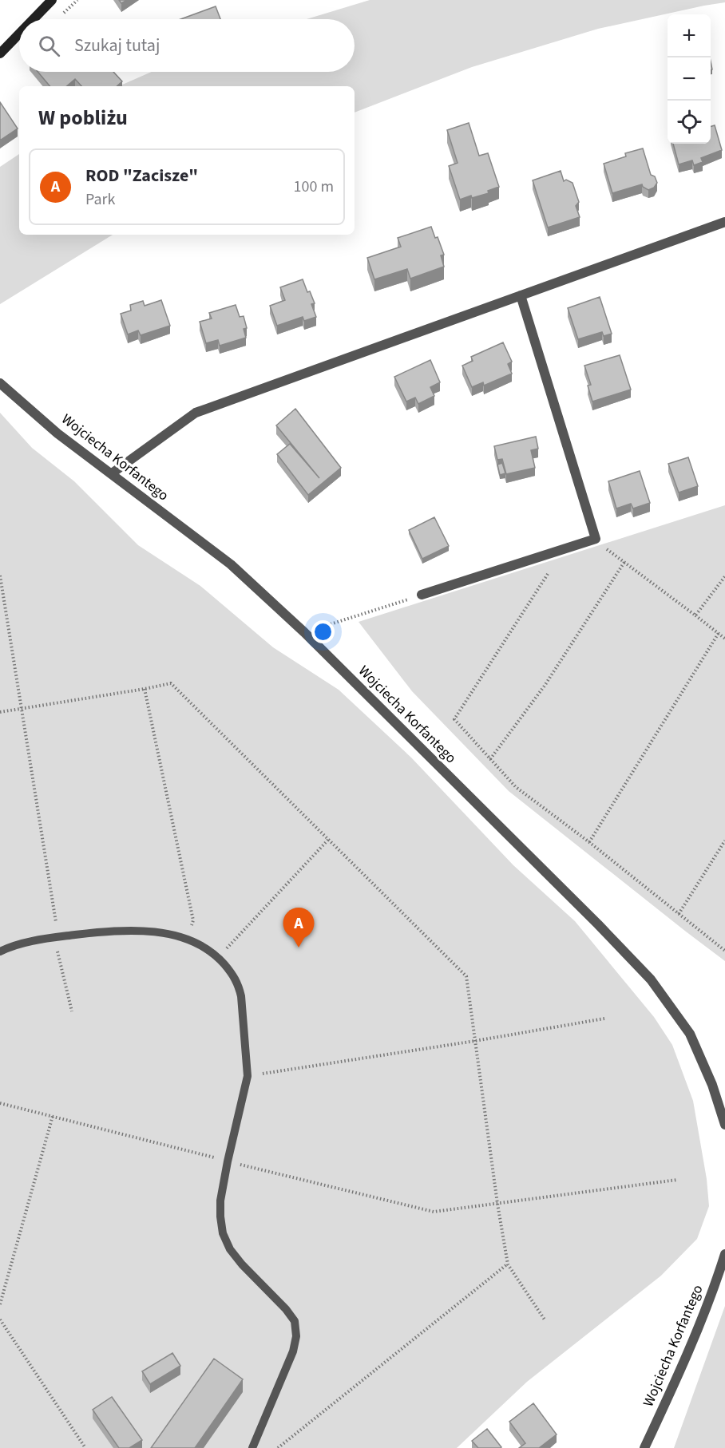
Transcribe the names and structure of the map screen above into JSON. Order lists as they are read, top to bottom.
{
  "streets": {
    "street": ["Wojciecha Korfantego"]
  },
  "page": {
    "map_buttons": ["+", "−"],
    "search": "Szukaj tutaj",
    "heading": "W pobliżu",
    "list": [
      {
        "mark": "A",
        "name": "ROD \"Zacisze\"",
        "note": "Park",
        "value": "100 m"
      }
    ],
    "pins": "A"
  }
}
